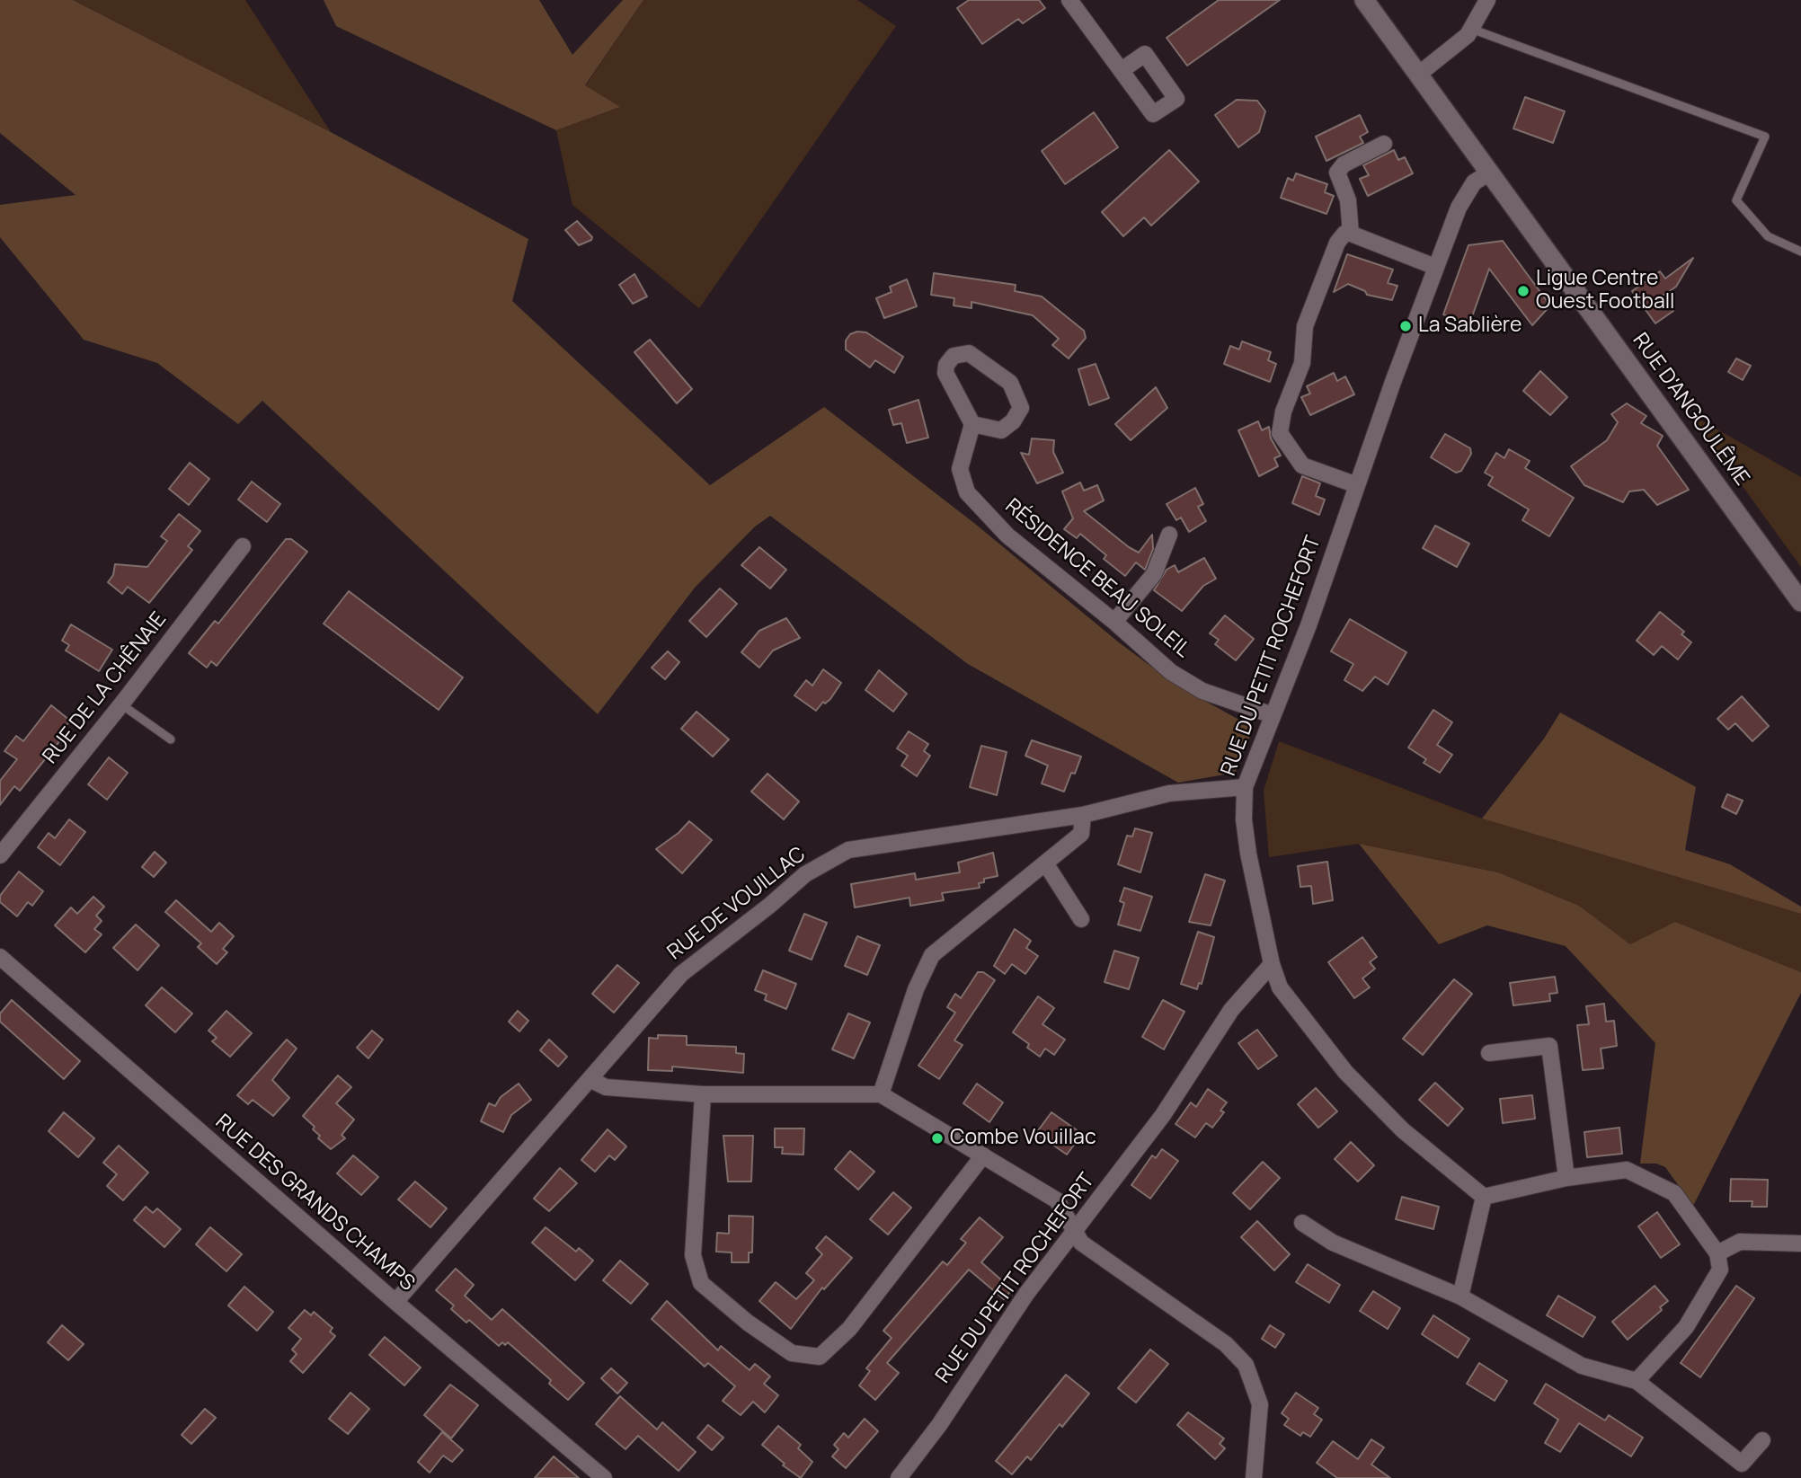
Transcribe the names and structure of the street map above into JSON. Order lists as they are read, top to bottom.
{
  "streets": {
    "street": [
      "RUE D'ANGOULÊME",
      "RÉSIDENCE BEAU SOLEIL",
      "RUE DU PETIT ROCHEFORT",
      "RUE DE LA CHÊNAIE",
      "RUE DE VOUILLAC",
      "RUE DES GRANDS CHAMPS"
    ]
  },
  "crossings": [
    ["RUE D'ANGOULÊME", "RUE DU PETIT ROCHEFORT"],
    ["RÉSIDENCE BEAU SOLEIL", "RUE DU PETIT ROCHEFORT"],
    ["RUE DU PETIT ROCHEFORT", "RUE DE VOUILLAC"],
    ["RUE DE VOUILLAC", "RUE DES GRANDS CHAMPS"]
  ],
  "places": ["Ligue Centre Ouest Football", "La Sablière", "Combe Vouillac"]
}
